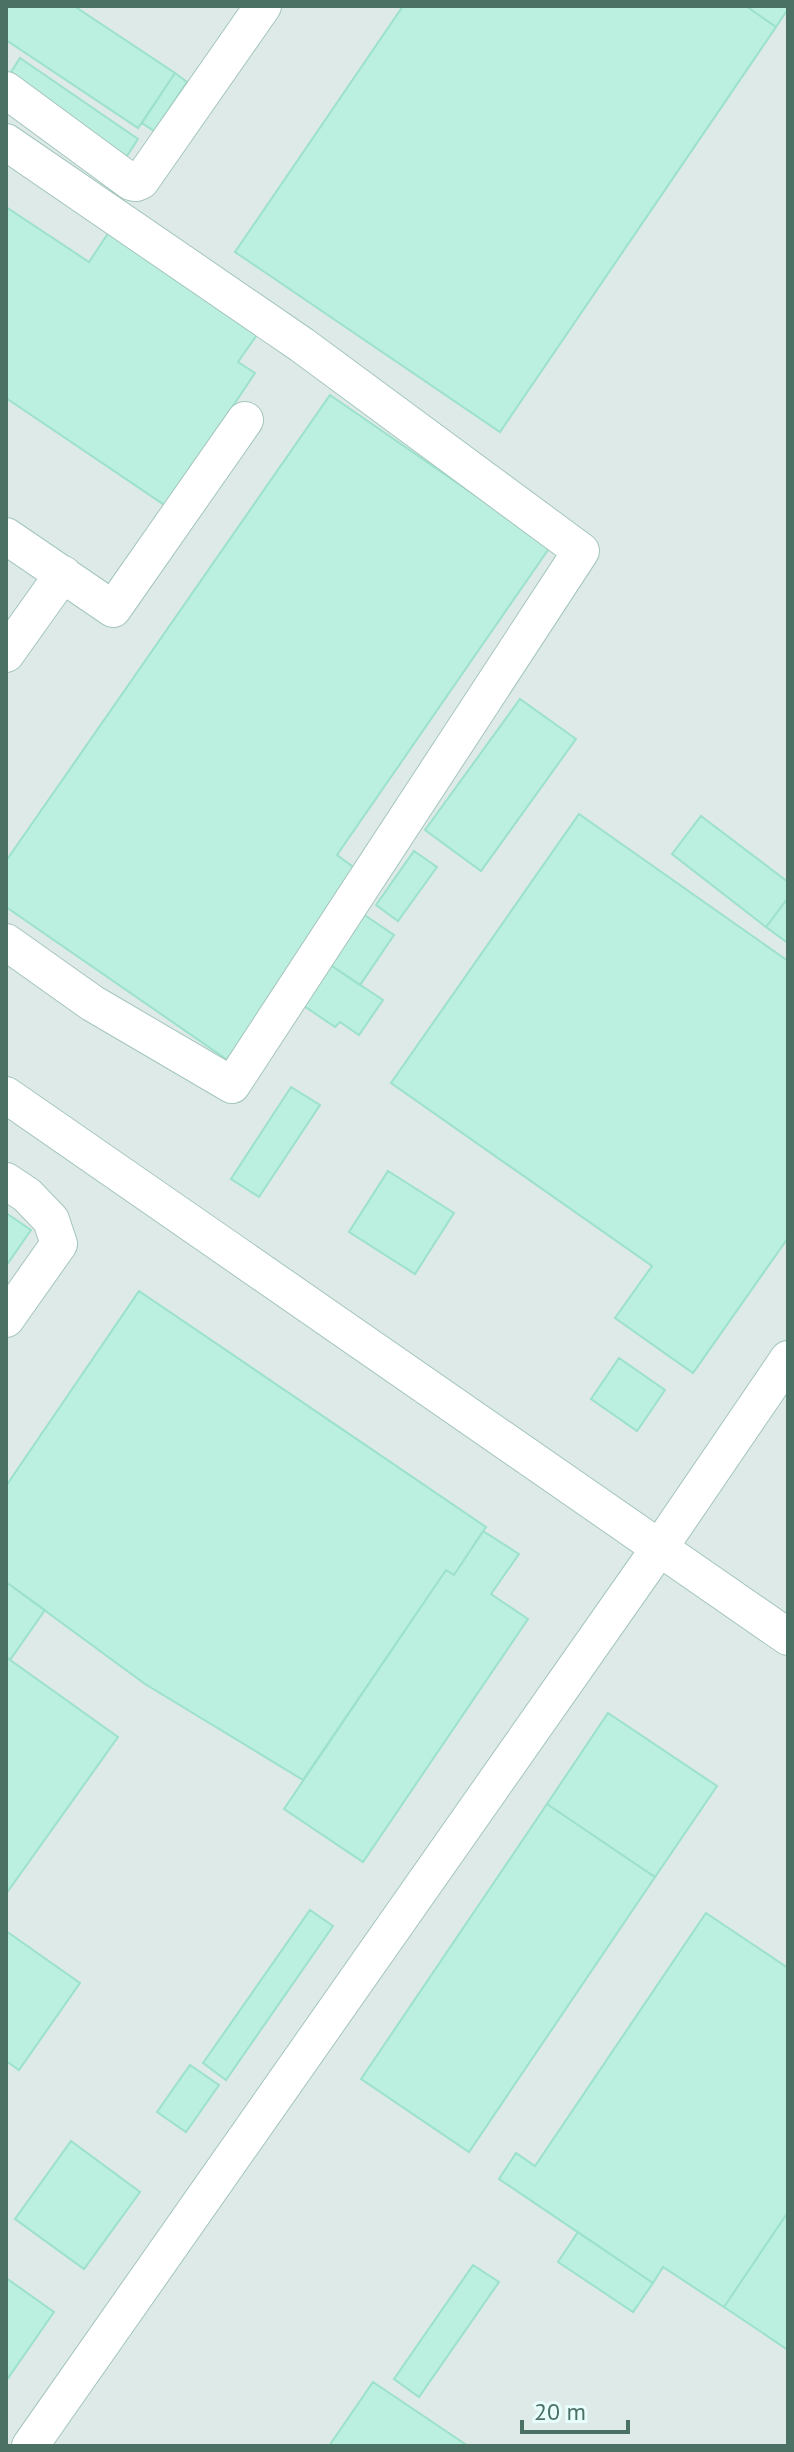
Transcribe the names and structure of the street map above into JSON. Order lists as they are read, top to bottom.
{
  "scale_bar": "20 m"
}
